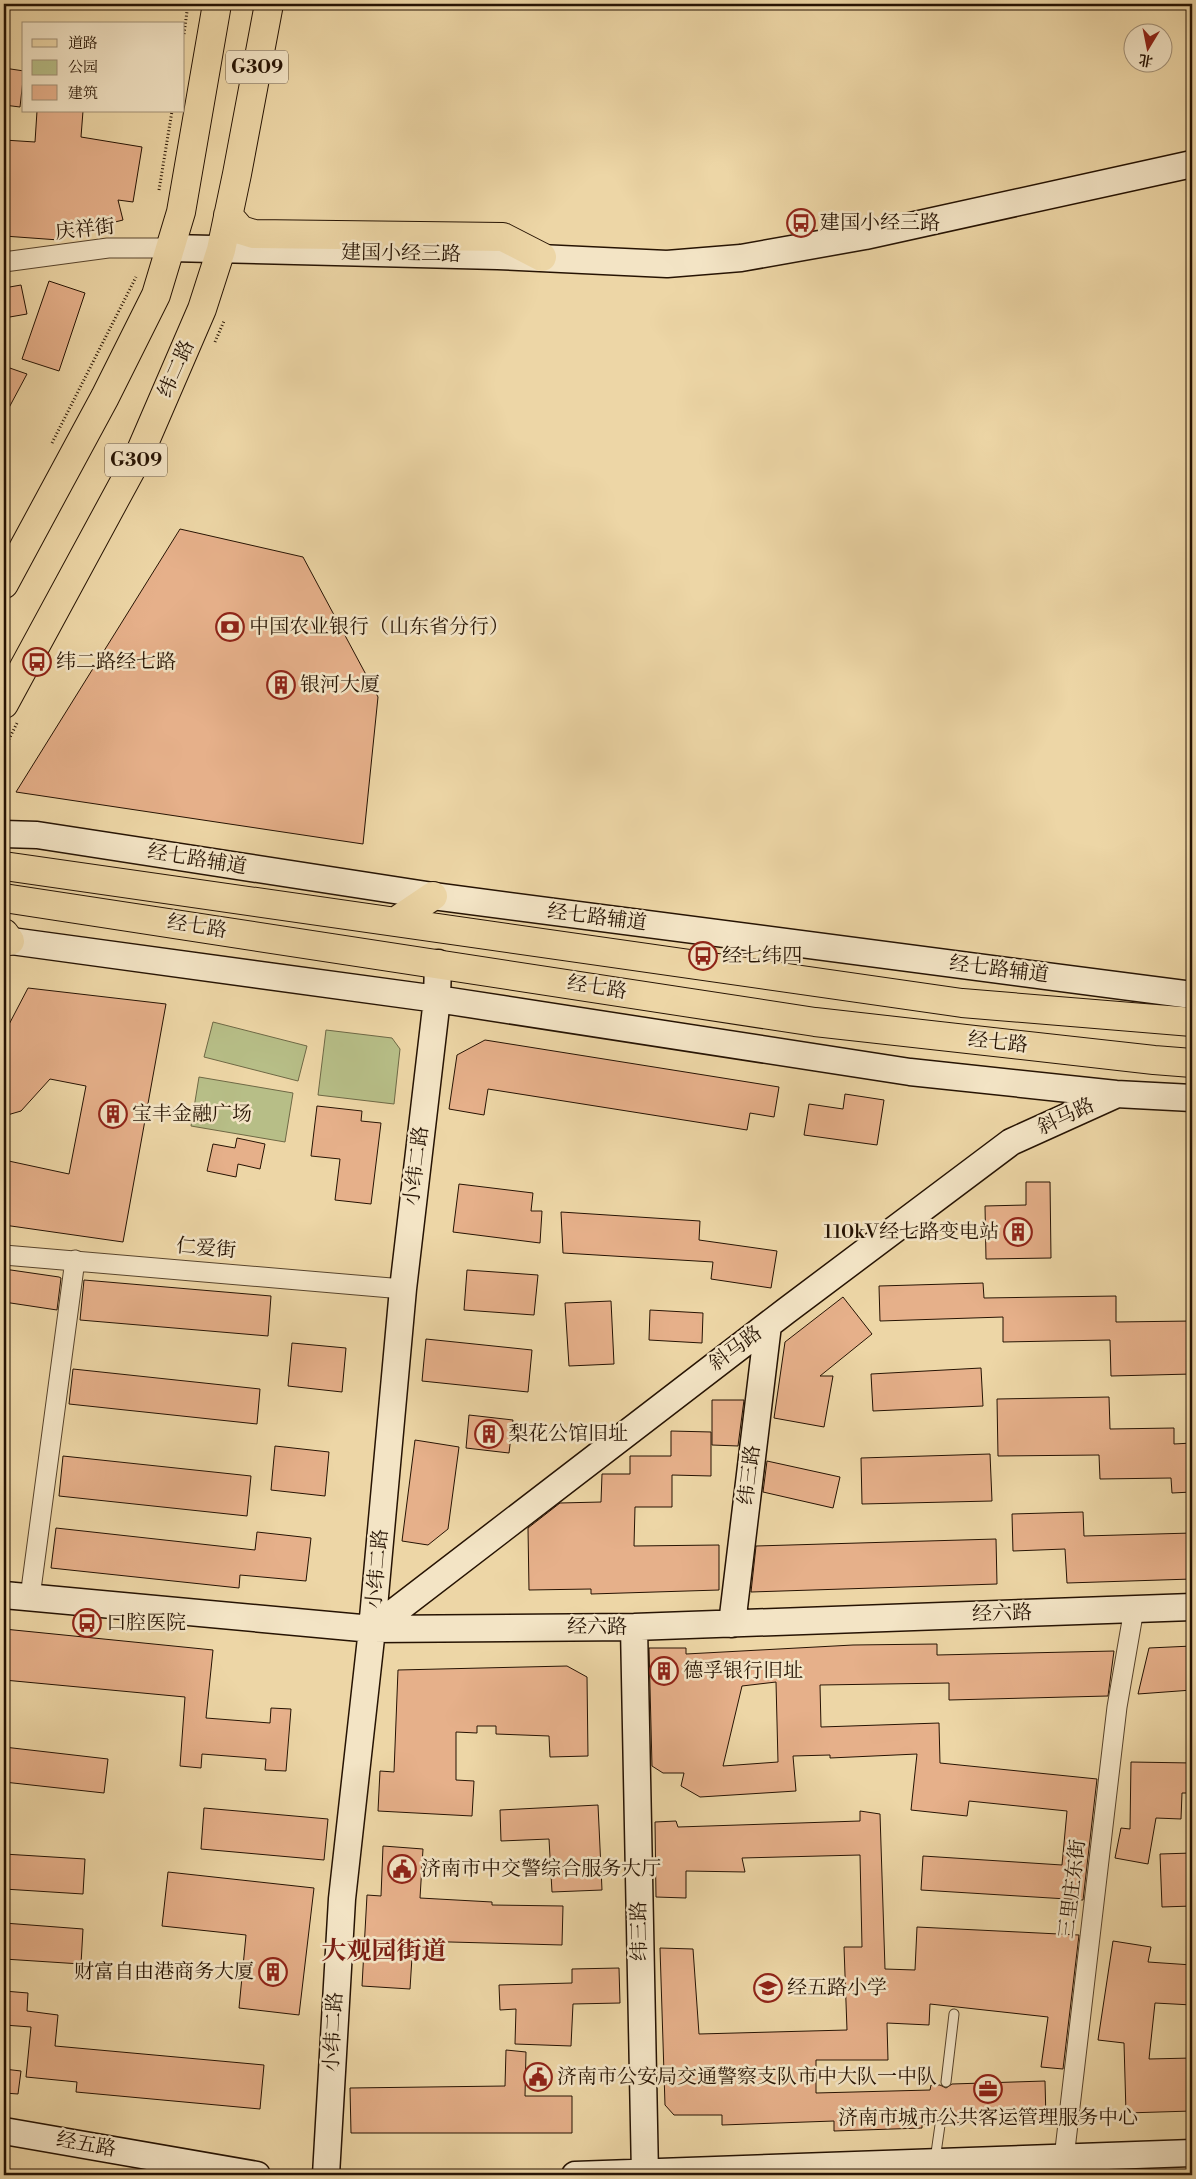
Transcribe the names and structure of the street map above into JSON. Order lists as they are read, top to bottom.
{
  "streets": {
    "main road": ["G309", "纬二路", "经七路"],
    "street": [
      "庆祥街",
      "建国小经三路",
      "经七路辅道",
      "斜马路",
      "小纬二路",
      "仁爱街",
      "纬三路",
      "经六路",
      "三里庄东街",
      "经五路"
    ]
  },
  "crossings": [
    ["G309", "庆祥街"],
    ["G309", "建国小经三路"],
    ["庆祥街", "建国小经三路"],
    ["建国小经三路", "纬二路"],
    ["经七路", "小纬二路"],
    ["斜马路", "小纬二路"],
    ["斜马路", "纬三路"],
    ["斜马路", "经六路"],
    ["小纬二路", "仁爱街"],
    ["小纬二路", "经六路"],
    ["纬三路", "经六路"],
    ["经六路", "三里庄东街"]
  ],
  "districts": ["大观园街道"],
  "places": {
    "bus stop": [
      "建国小经三路",
      "纬二路经七路",
      "经七纬四",
      "口腔医院"
    ],
    "bank": ["中国农业银行（山东省分行）"],
    "building": [
      "银河大厦",
      "宝丰金融广场",
      "110kV经七路变电站",
      "梨花公馆旧址",
      "德孚银行旧址",
      "财富自由港商务大厦"
    ],
    "public building": ["济南市中交警综合服务大厅", "济南市公安局交通警察支队市中大队一中队"],
    "school or university": ["经五路小学"],
    "office": ["济南市城市公共客运管理服务中心"]
  },
  "legend": ["道路", "公园", "建筑"],
  "north": "bottom"
}
